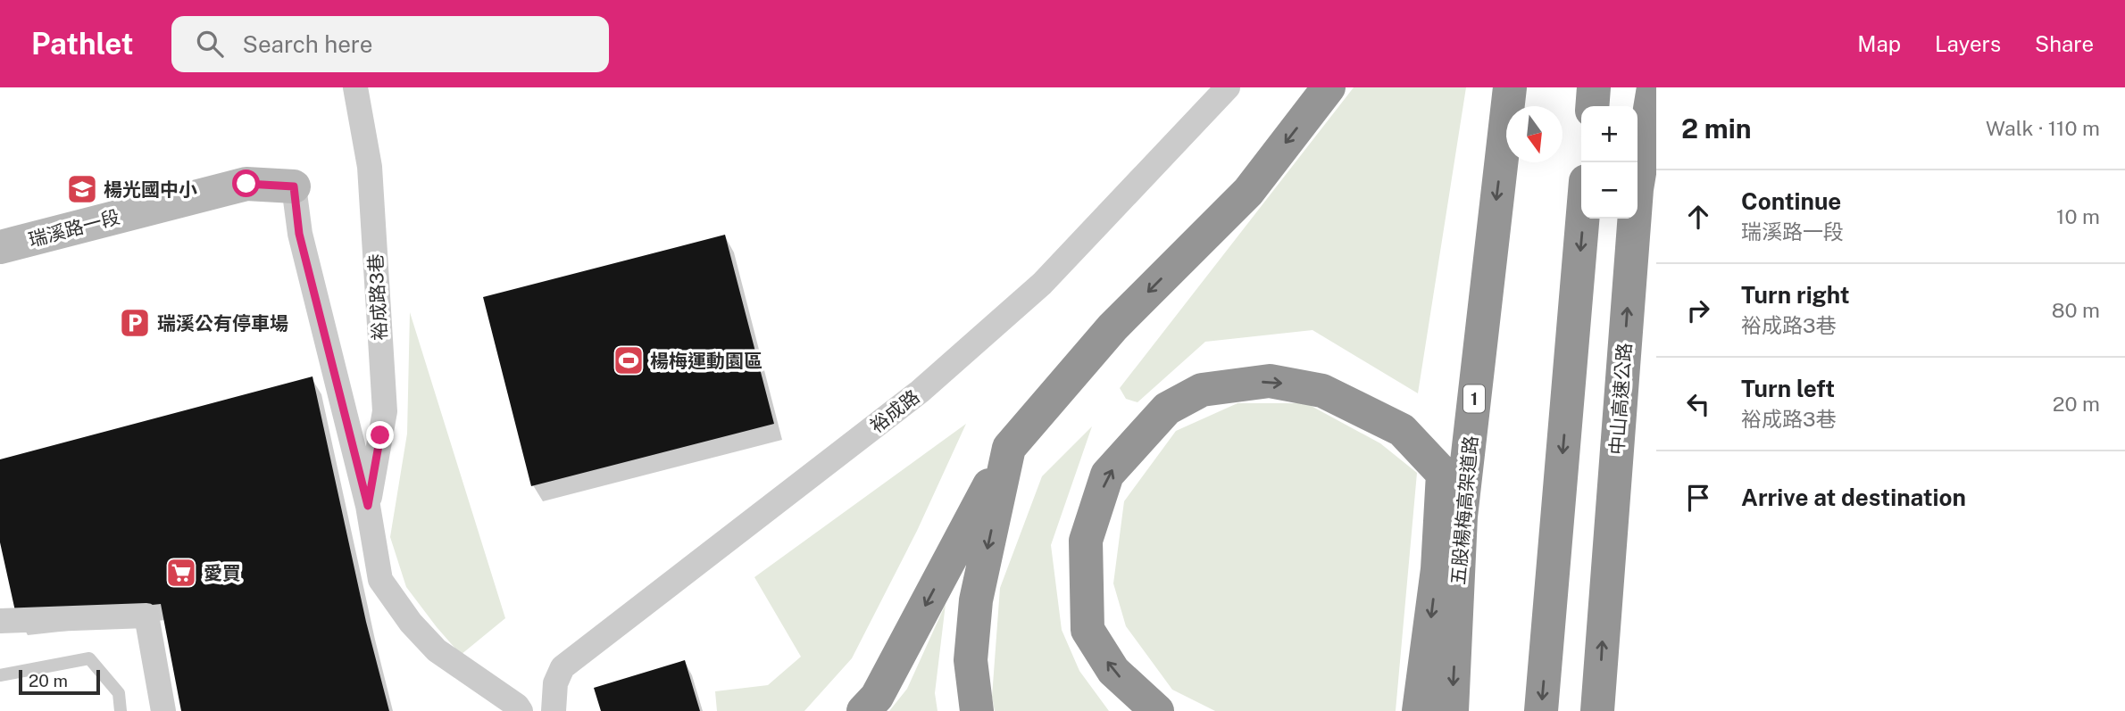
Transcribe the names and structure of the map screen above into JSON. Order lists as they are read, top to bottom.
{
  "streets": {
    "highway": ["1", "中山高速公路", "五股楊梅高架道路"],
    "street": ["瑞溪路一段", "裕成路3巷", "裕成路"]
  },
  "crossings": [
    ["瑞溪路一段", "裕成路3巷"]
  ],
  "places": {
    "school or university": ["楊光國中小"],
    "parking": ["瑞溪公有停車場"],
    "sports": ["楊梅運動園區"],
    "supermarket": ["愛買"]
  },
  "scale_bar": "20 m",
  "north": "bottom",
  "page": {
    "header": "Pathlet",
    "search": "Search here",
    "nav": ["Map", "Layers", "Share"],
    "heading": ["2 min", "Walk · 110 m"],
    "map_buttons": ["+", "−"],
    "list": [
      ["Continue", "瑞溪路一段", "10 m"],
      ["Turn right", "裕成路3巷", "80 m"],
      ["Turn left", "裕成路3巷", "20 m"],
      "Arrive at destination"
    ],
    "scale": "20 m"
  }
}
